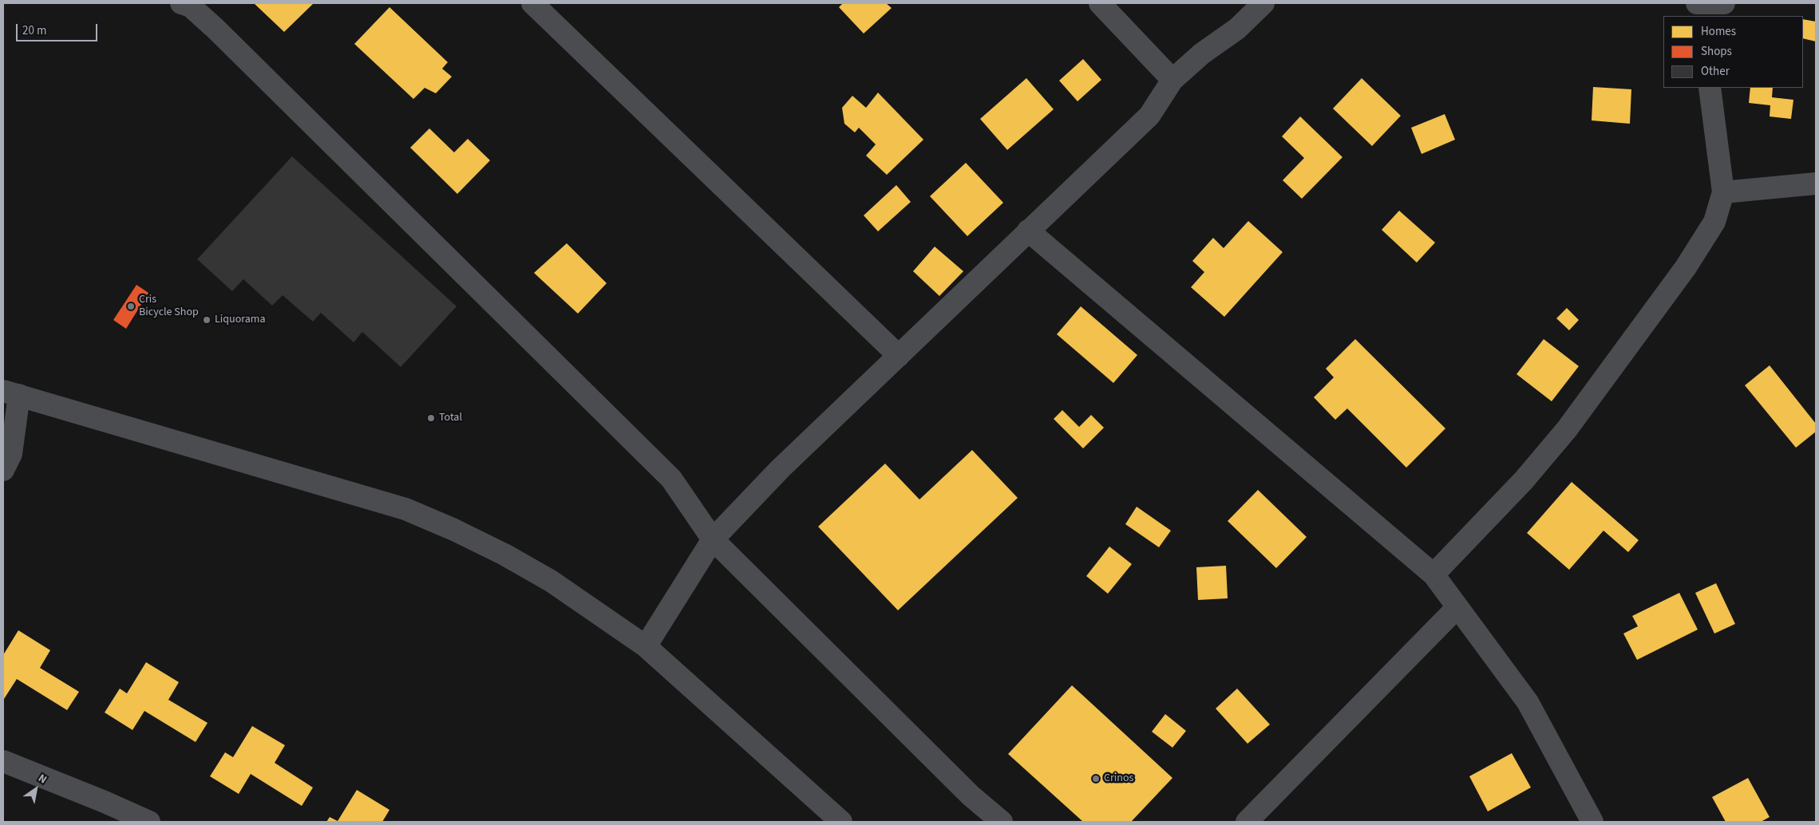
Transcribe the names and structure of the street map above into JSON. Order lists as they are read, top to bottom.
{
  "places": [
    "Cris Bicycle Shop",
    "Liquorama",
    "Total",
    "Crinos"
  ],
  "legend": ["Homes", "Shops", "Other"],
  "scale_bar": "20 m",
  "north": "top right"
}
